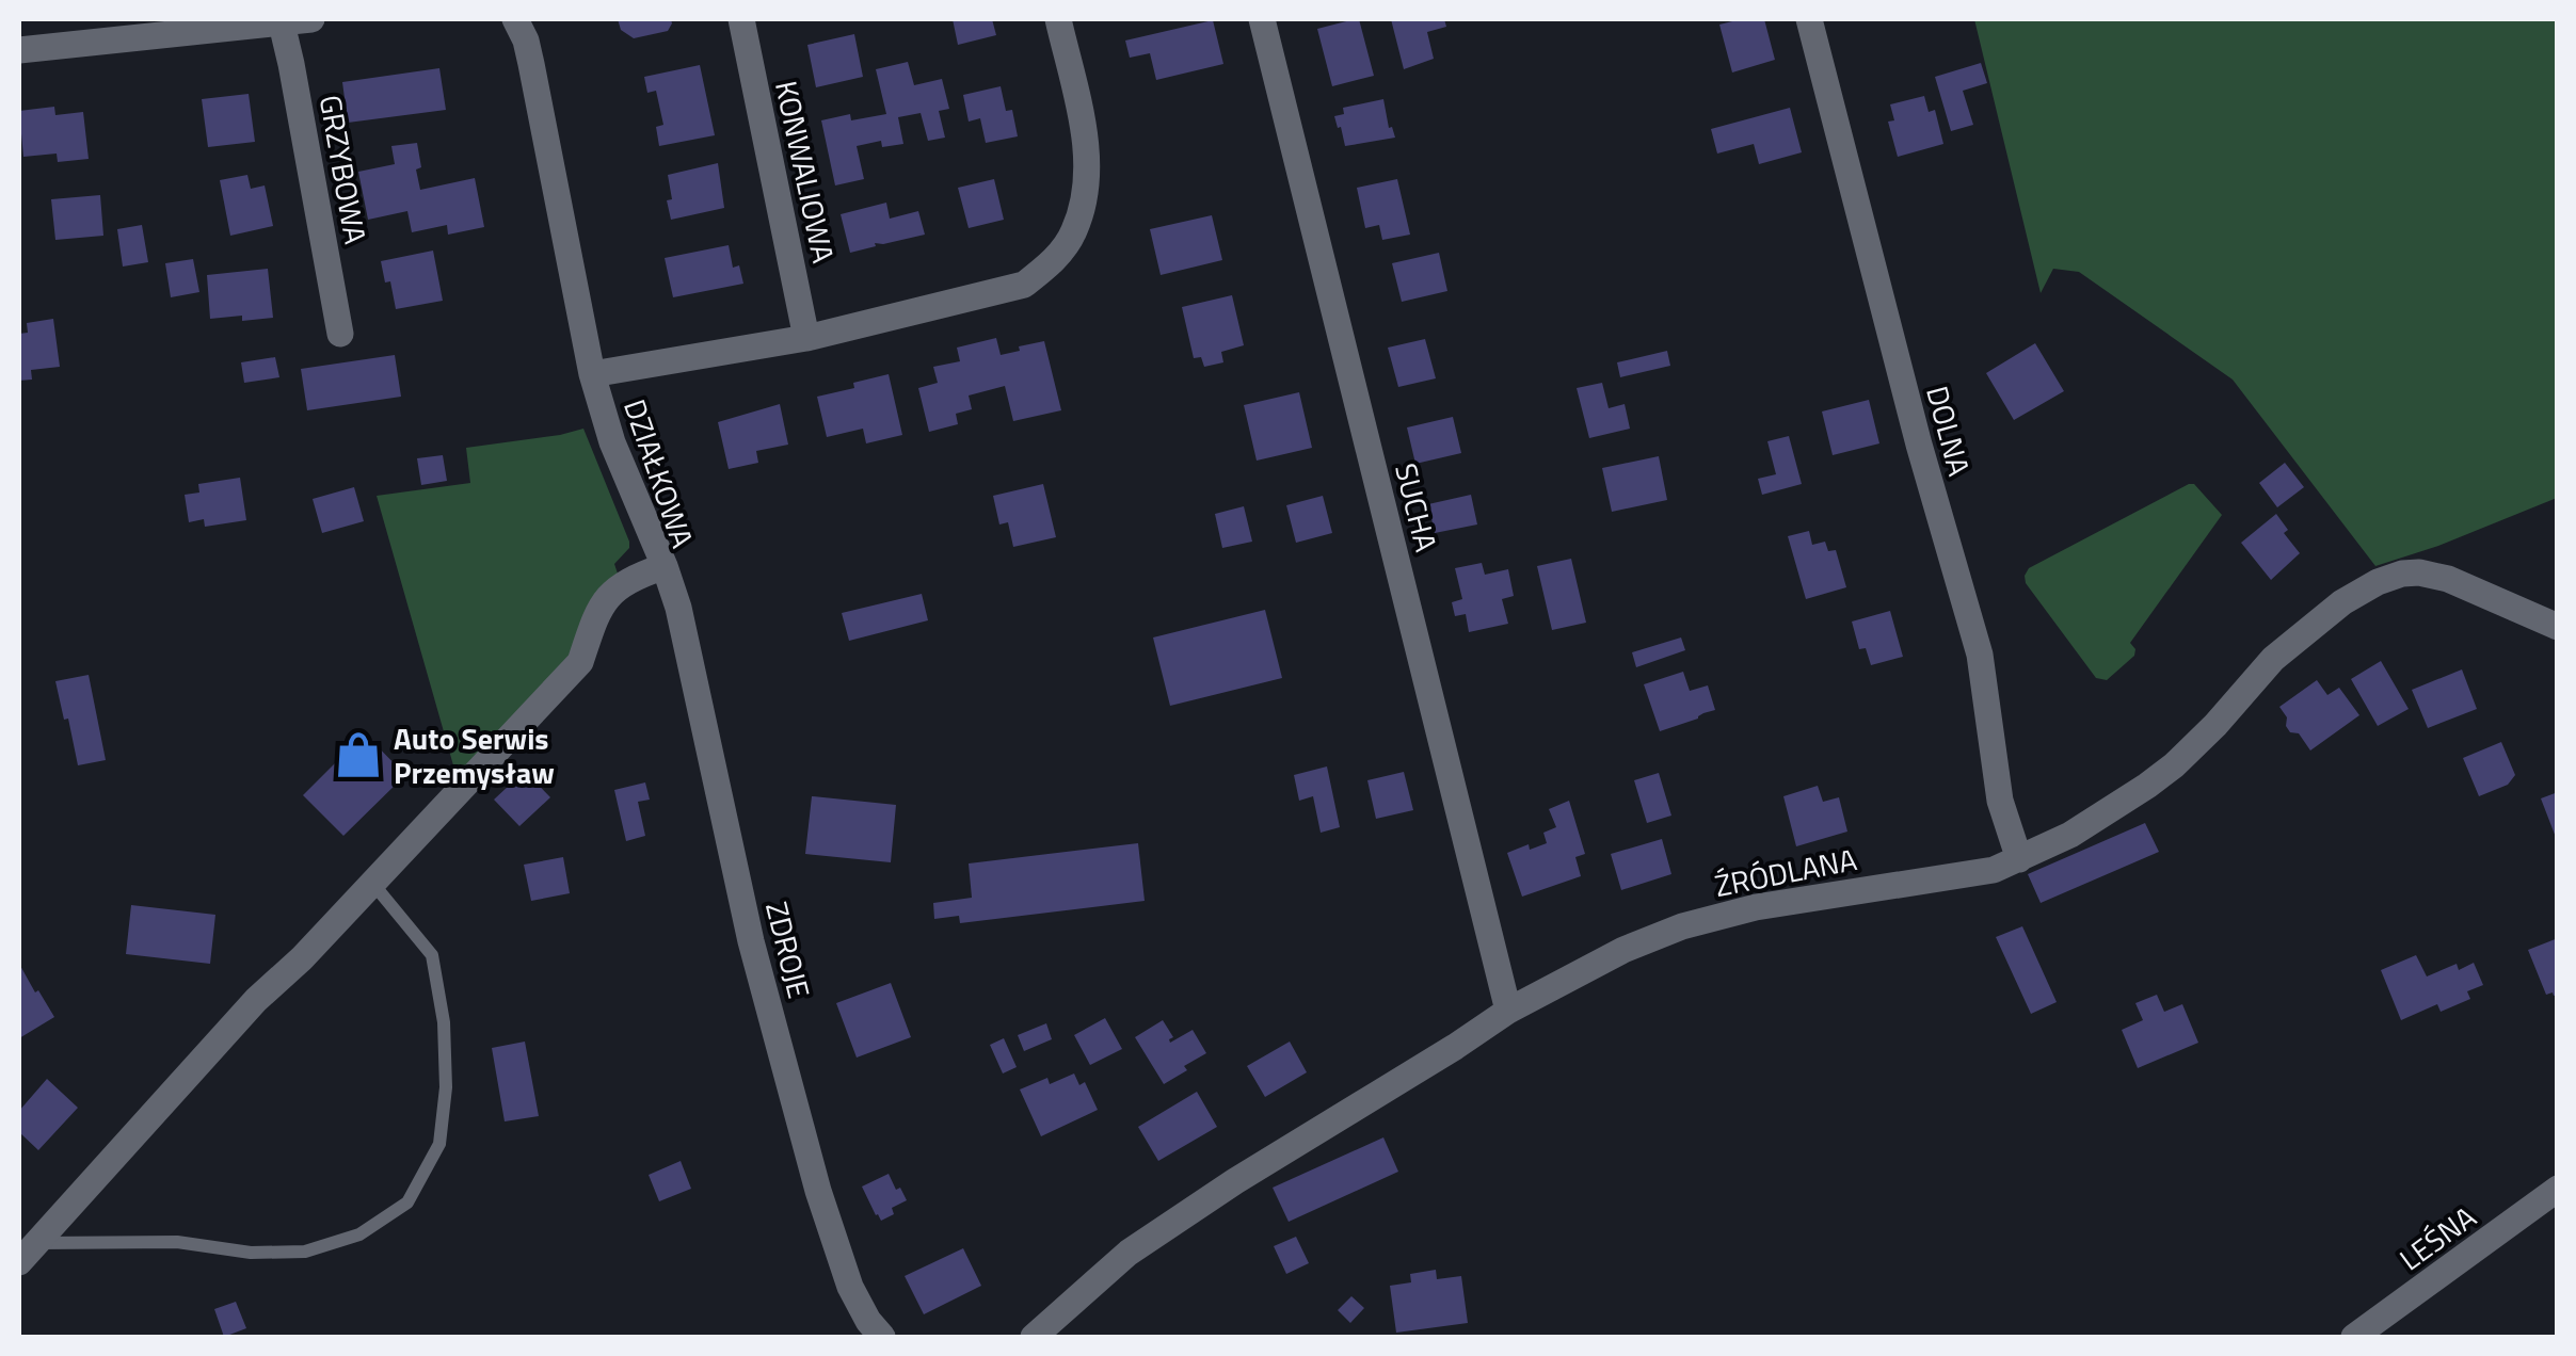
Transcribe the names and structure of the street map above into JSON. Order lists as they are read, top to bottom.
{
  "streets": {
    "street": [
      "GRZYBOWA",
      "KONWALIOWA",
      "DOLNA",
      "DZIAŁKOWA",
      "SUCHA",
      "ŹRÓDLANA",
      "ZDROJE",
      "LEŚNA"
    ]
  },
  "crossings": [
    ["KONWALIOWA", "DZIAŁKOWA"],
    ["DOLNA", "ŹRÓDLANA"],
    ["DZIAŁKOWA", "ZDROJE"],
    ["SUCHA", "ŹRÓDLANA"]
  ],
  "places": {
    "shop": ["Auto Serwis Przemysław"]
  }
}
